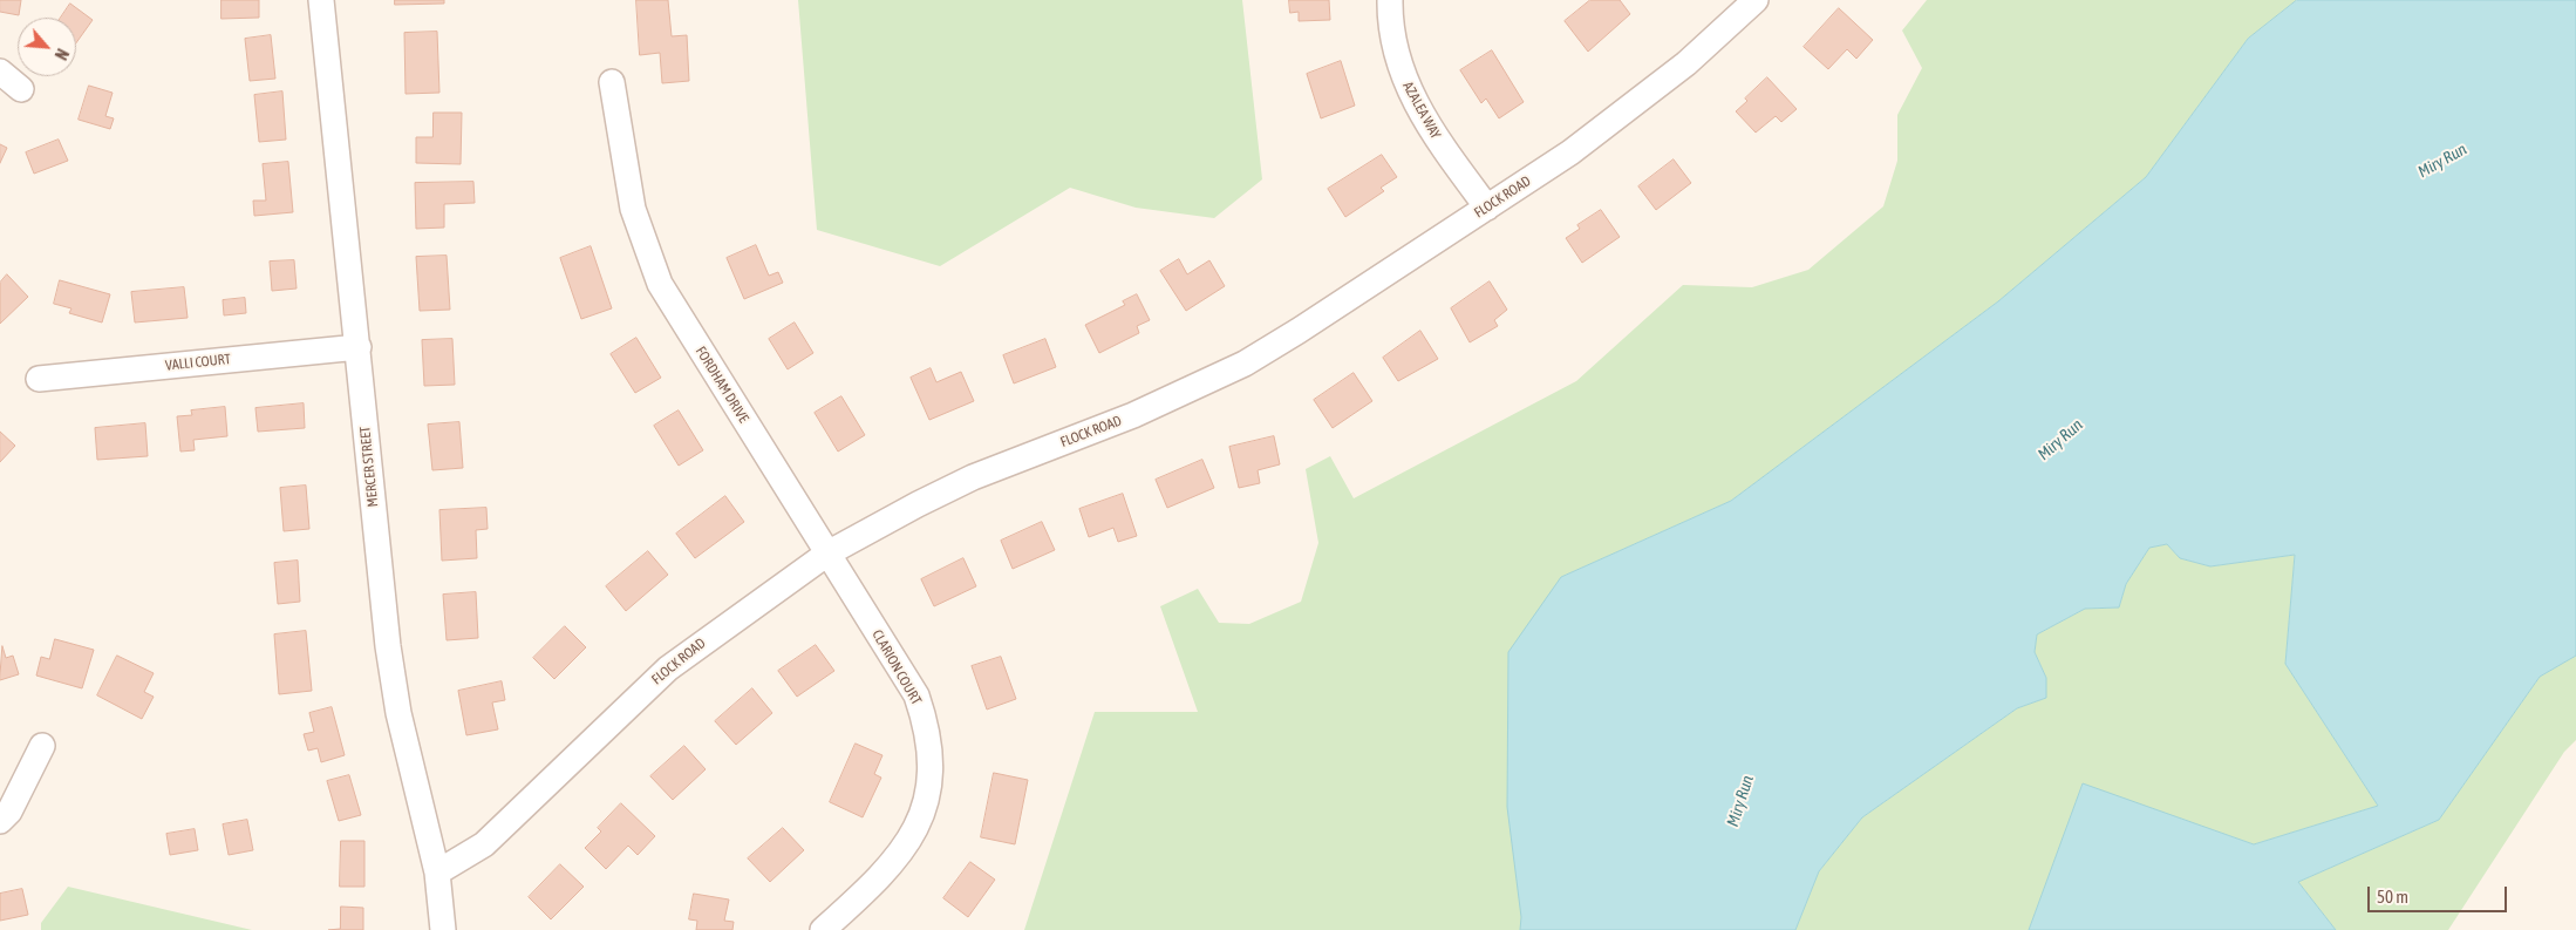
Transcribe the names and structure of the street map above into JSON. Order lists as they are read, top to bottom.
{
  "streets": {
    "street": [
      "AZALEA WAY",
      "FLOCK ROAD",
      "VALLI COURT",
      "FORDHAM DRIVE",
      "MERCER STREET",
      "CLARION COURT"
    ]
  },
  "crossings": [
    ["AZALEA WAY", "FLOCK ROAD"],
    ["FLOCK ROAD", "FORDHAM DRIVE"],
    ["FLOCK ROAD", "MERCER STREET"],
    ["FLOCK ROAD", "CLARION COURT"],
    ["VALLI COURT", "MERCER STREET"],
    ["FORDHAM DRIVE", "CLARION COURT"]
  ],
  "water": ["Miry Run"],
  "scale_bar": "50 m",
  "north": "bottom right"
}
